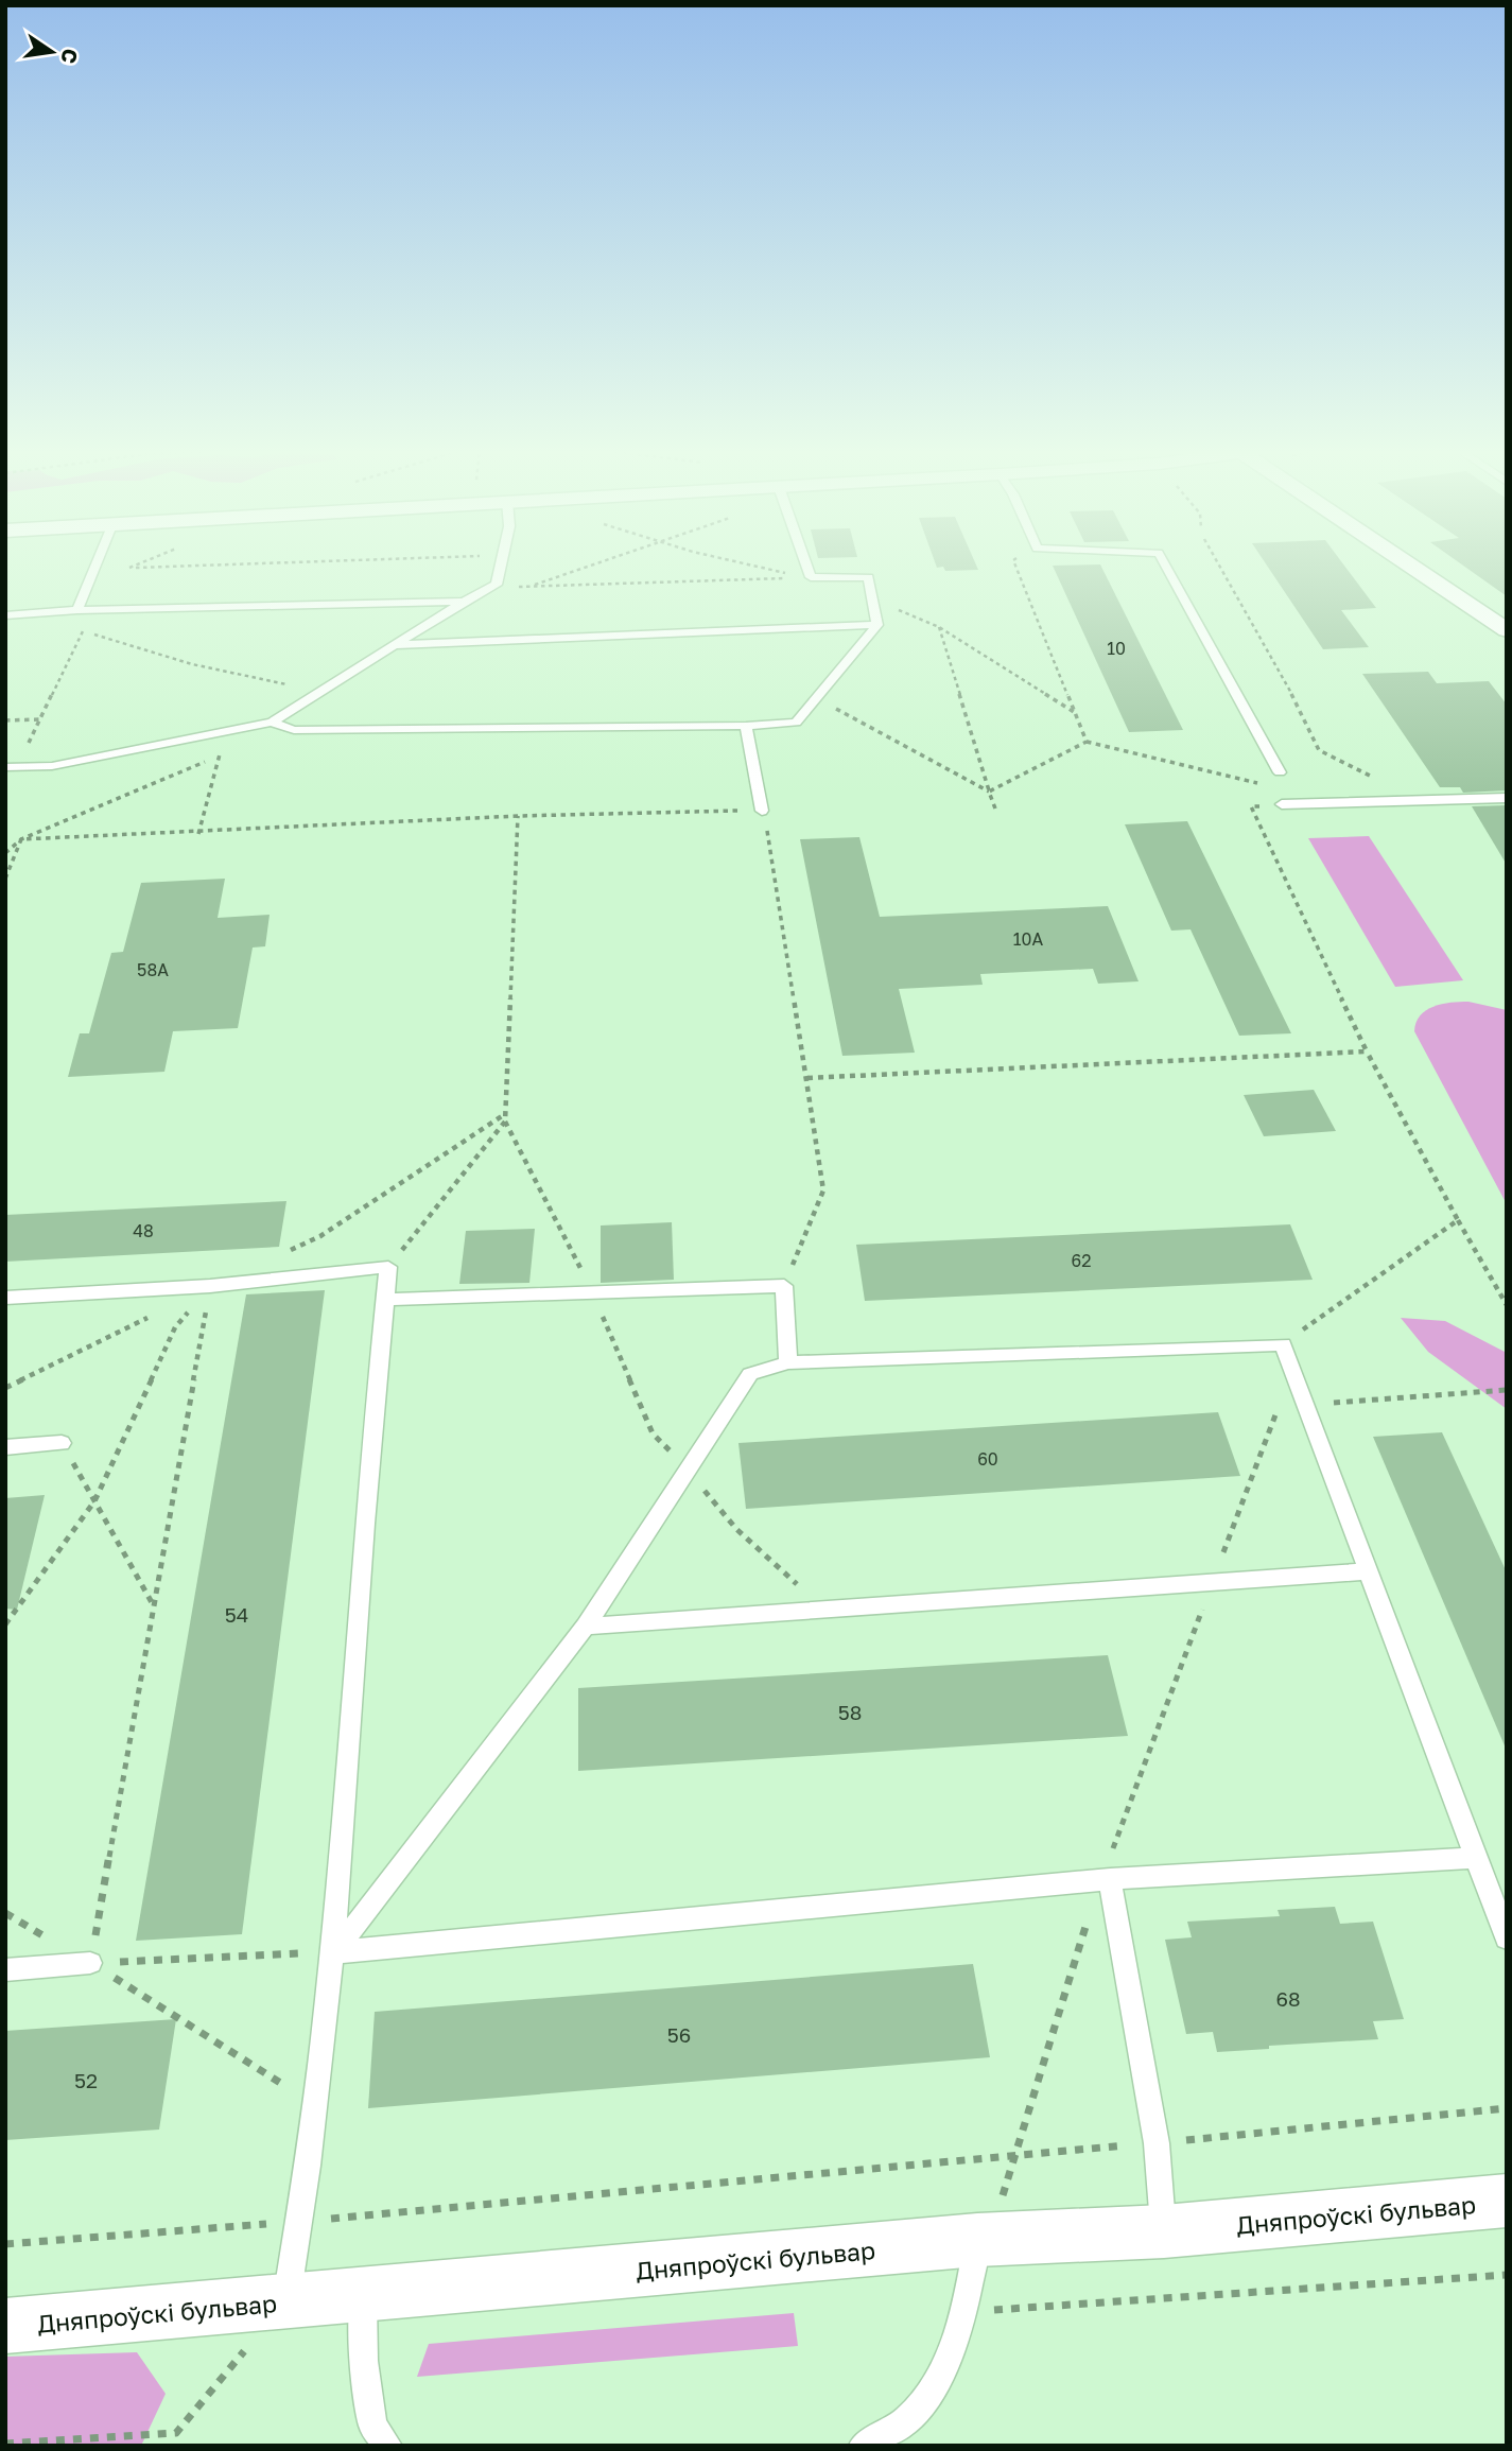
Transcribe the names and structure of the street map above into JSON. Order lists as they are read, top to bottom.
{
  "streets": {
    "street": ["Дняпроўскі бульвар"]
  },
  "house_numbers": [
    "10",
    "10А",
    "58А",
    "48",
    "62",
    "60",
    "54",
    "58",
    "68",
    "56",
    "52"
  ],
  "north": "right"
}
